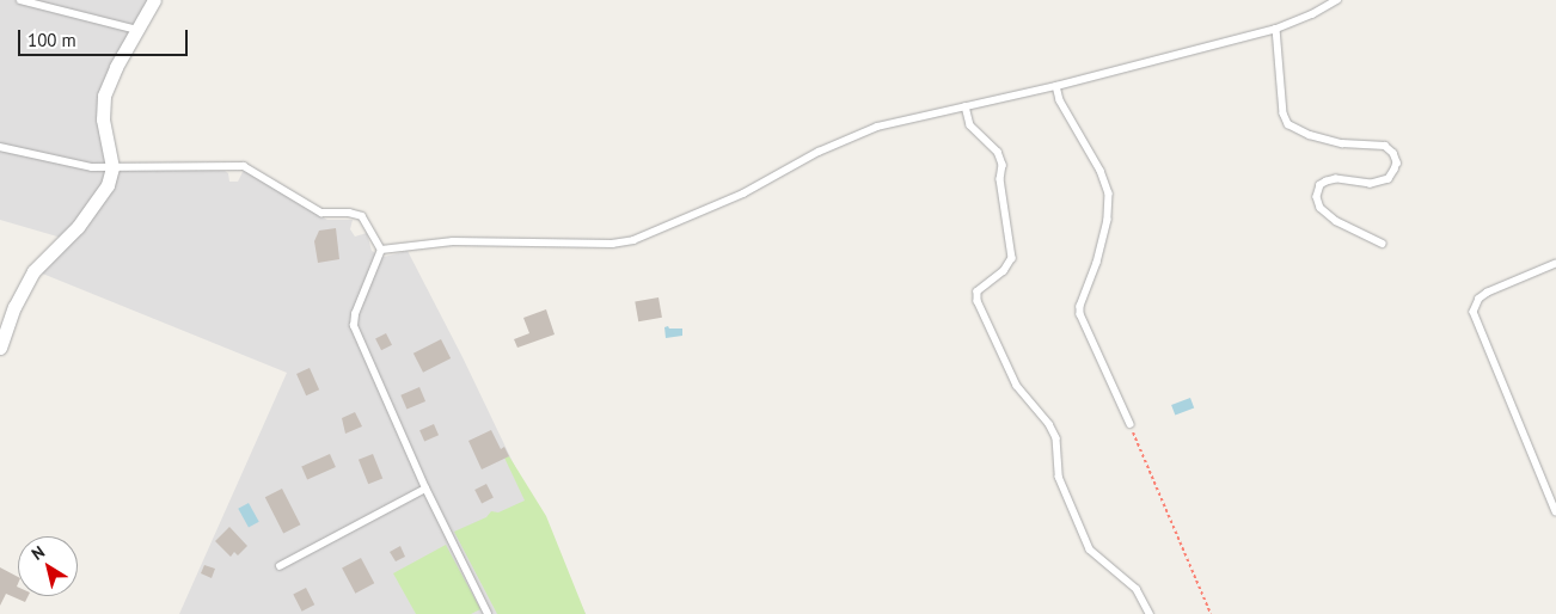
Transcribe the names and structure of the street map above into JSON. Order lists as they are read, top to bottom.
{
  "scale_bar": "100 m",
  "north": "top left"
}
